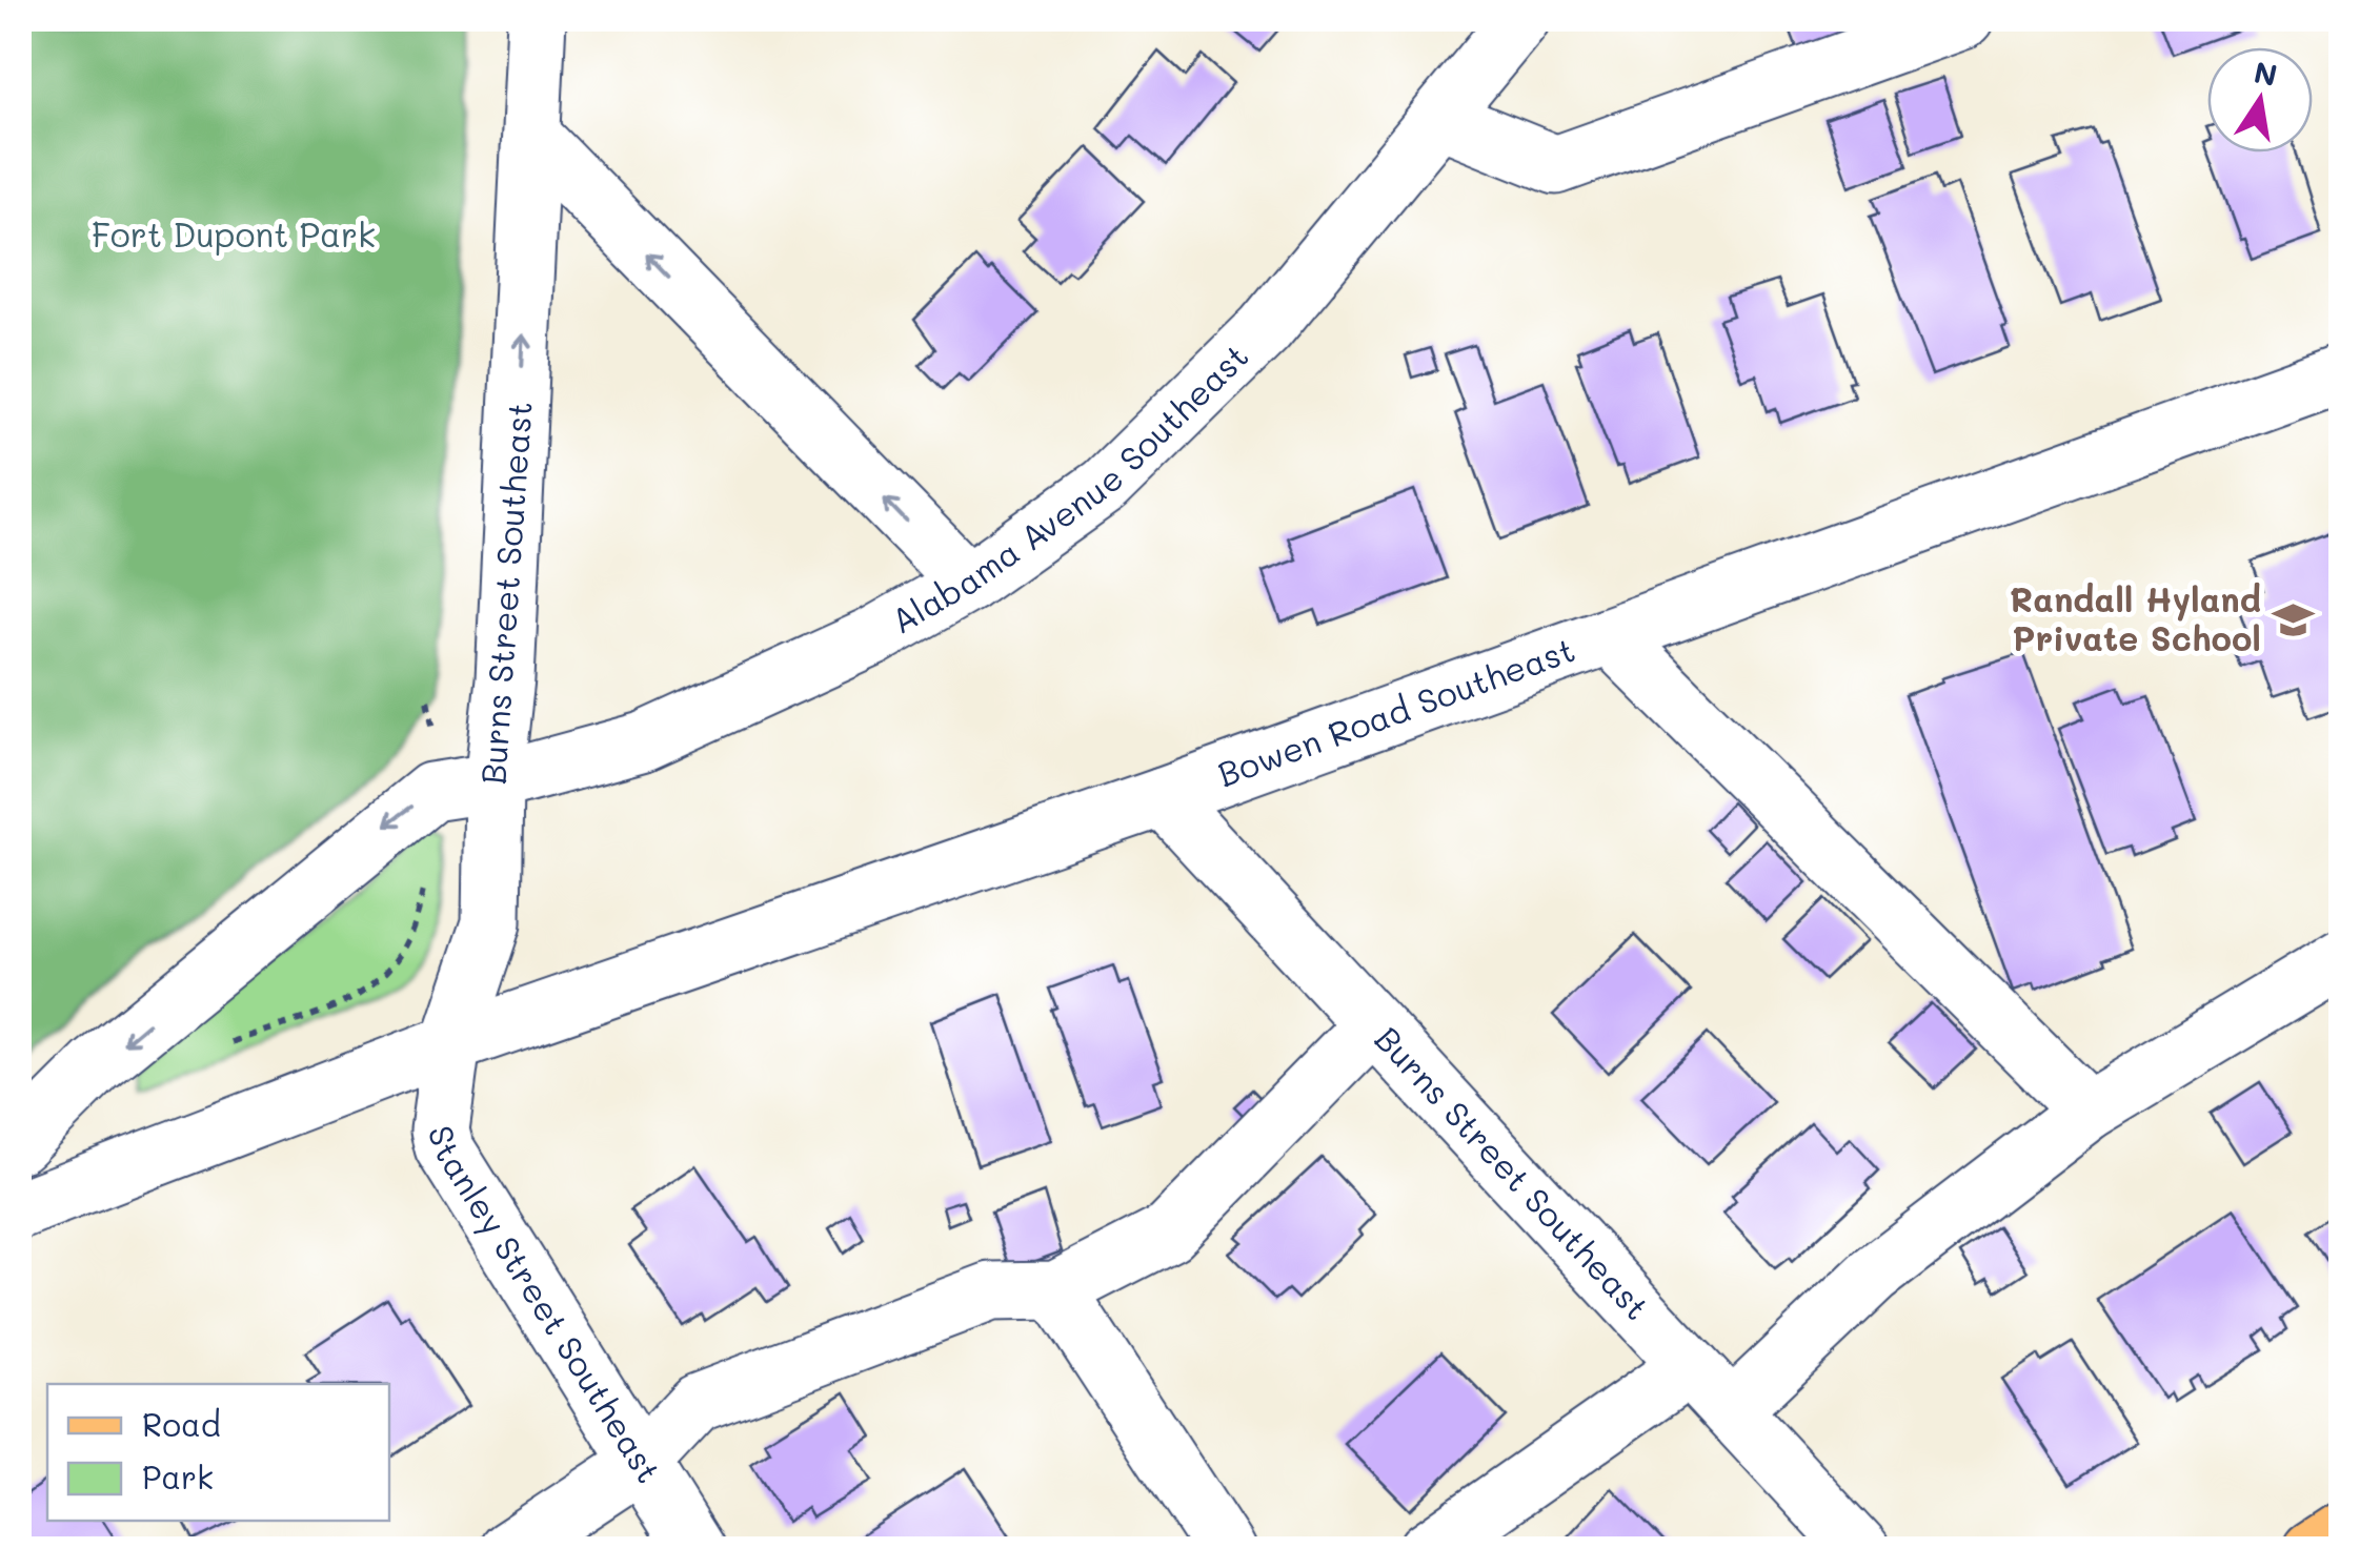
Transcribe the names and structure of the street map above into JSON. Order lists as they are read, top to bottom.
{
  "streets": {
    "street": [
      "Alabama Avenue Southeast",
      "Burns Street Southeast",
      "Bowen Road Southeast",
      "Stanley Street Southeast"
    ]
  },
  "crossings": [
    ["Alabama Avenue Southeast", "Burns Street Southeast"],
    ["Burns Street Southeast", "Bowen Road Southeast"],
    ["Burns Street Southeast", "Stanley Street Southeast"],
    ["Bowen Road Southeast", "Stanley Street Southeast"]
  ],
  "parks": ["Fort Dupont Park"],
  "places": {
    "school or university": ["Randall Hyland Private School"]
  },
  "legend": ["Road", "Park"],
  "north": "top"
}
